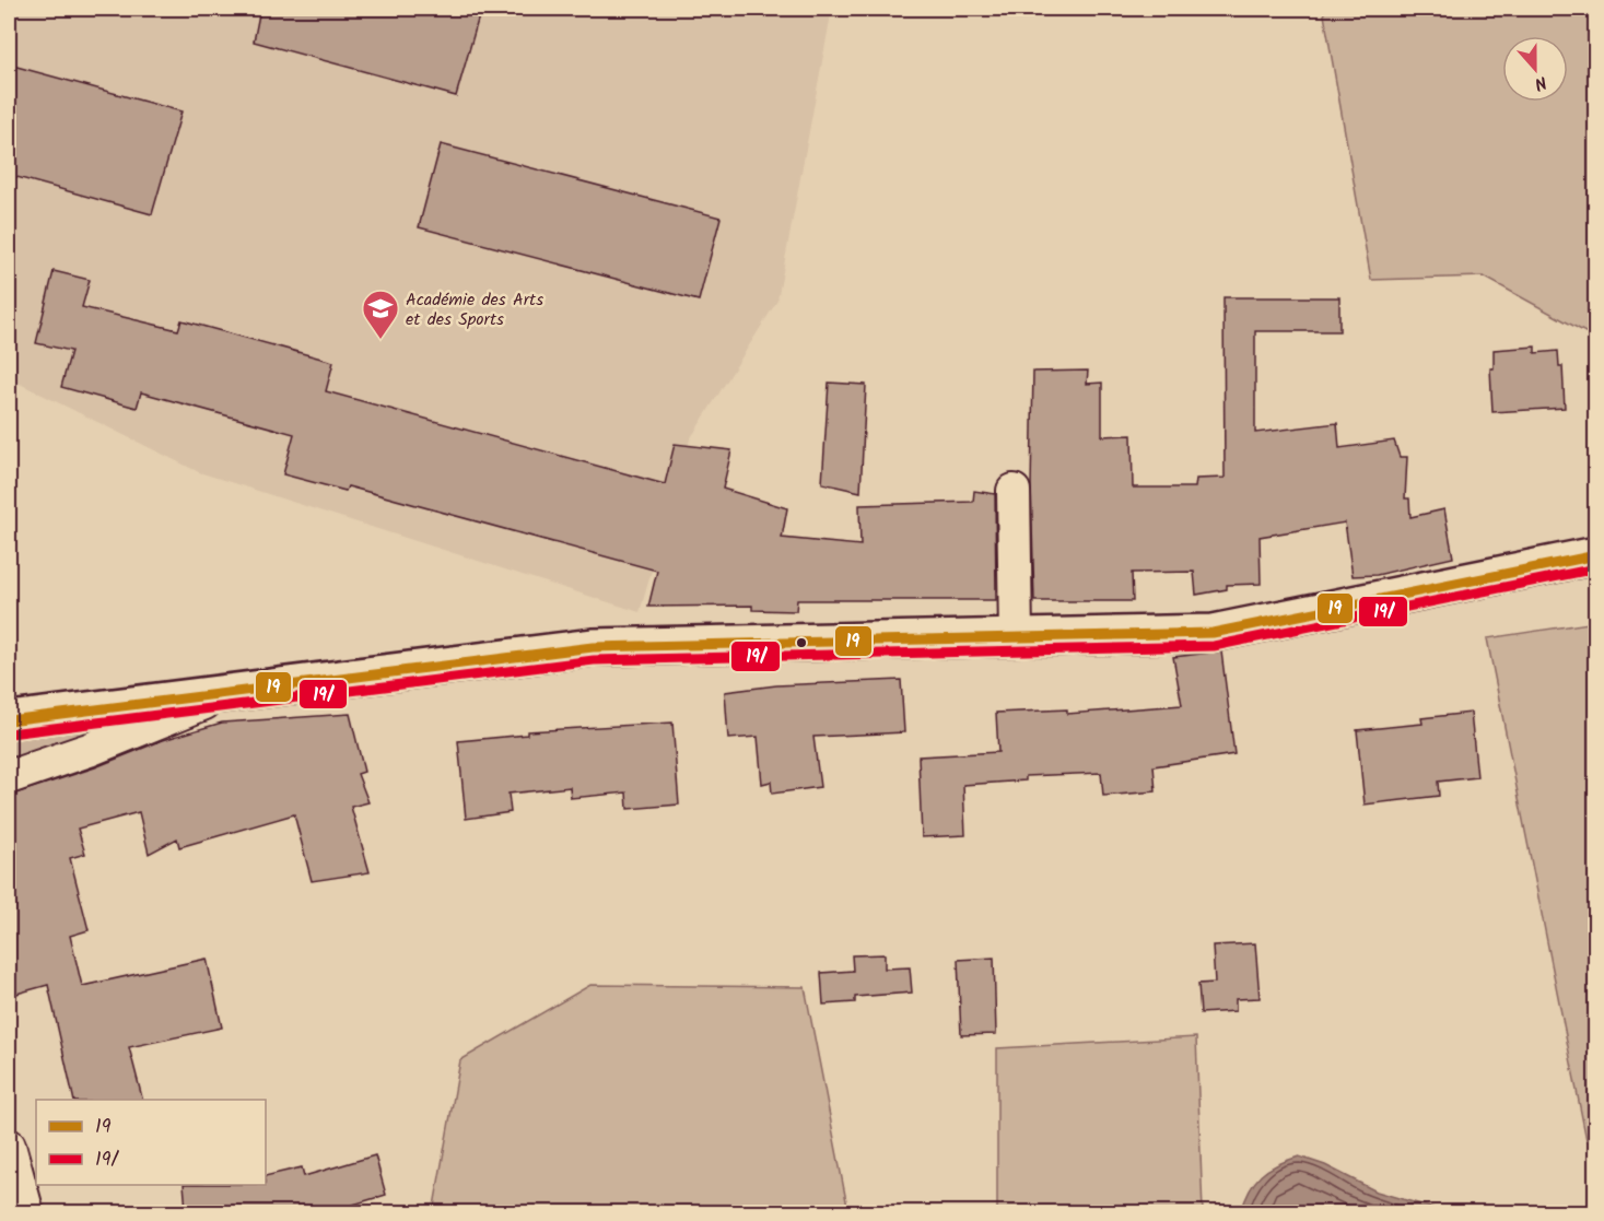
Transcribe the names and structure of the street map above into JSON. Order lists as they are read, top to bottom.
{
  "places": {
    "school or university": ["Académie des Arts et des Sports"]
  },
  "lines": ["transit line 19", "transit line 19/"],
  "legend": ["19", "19/"],
  "north": "bottom"
}
